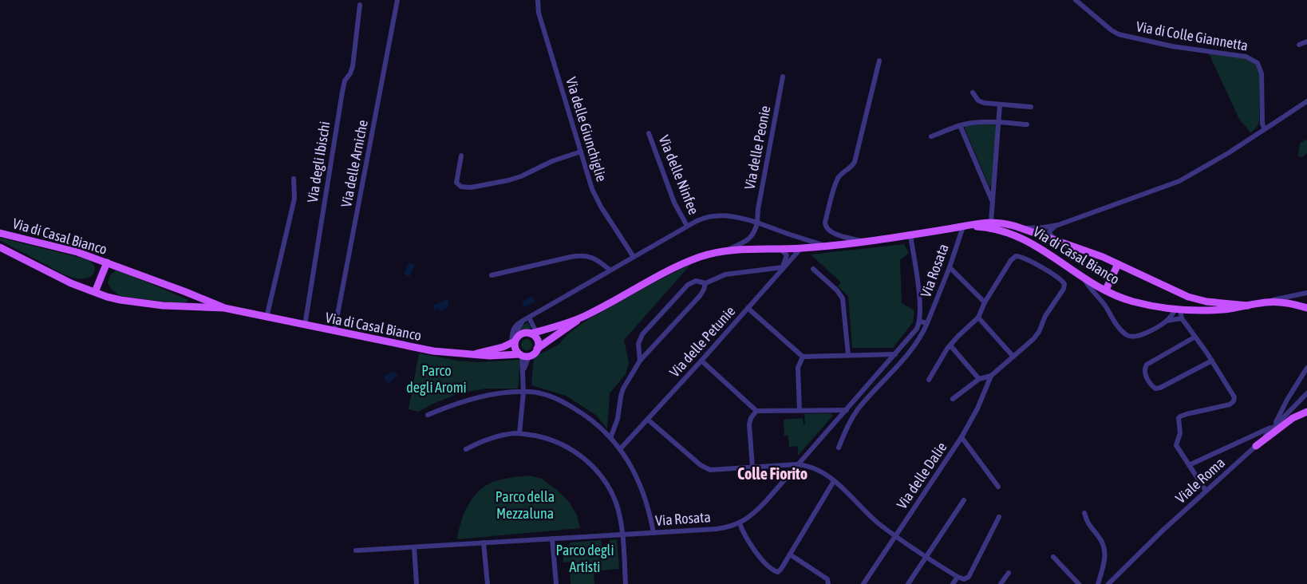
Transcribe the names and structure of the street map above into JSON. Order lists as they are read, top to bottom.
{
  "streets": {
    "main road": ["Via di Casal Bianco"],
    "street": [
      "Via di Colle Giannetta",
      "Via delle Giunchiglie",
      "Via delle Peonie",
      "Via degli Ibischi",
      "Via delle Arniche",
      "Via delle Ninfee",
      "Via Rosata",
      "Via delle Petunie",
      "Via delle Dalie",
      "Viale Roma"
    ]
  },
  "crossings": [
    ["Via delle Giunchiglie", "Via di Casal Bianco"],
    ["Via delle Peonie", "Via di Casal Bianco"],
    ["Via degli Ibischi", "Via di Casal Bianco"],
    ["Via delle Arniche", "Via di Casal Bianco"],
    ["Via delle Ninfee", "Via di Casal Bianco"],
    ["Via di Casal Bianco", "Via Rosata"],
    ["Via di Casal Bianco", "Via delle Petunie"]
  ],
  "districts": ["Colle Fiorito"],
  "parks": ["Parco degli Aromi", "Parco della Mezzaluna", "Parco degli Artisti"]
}
